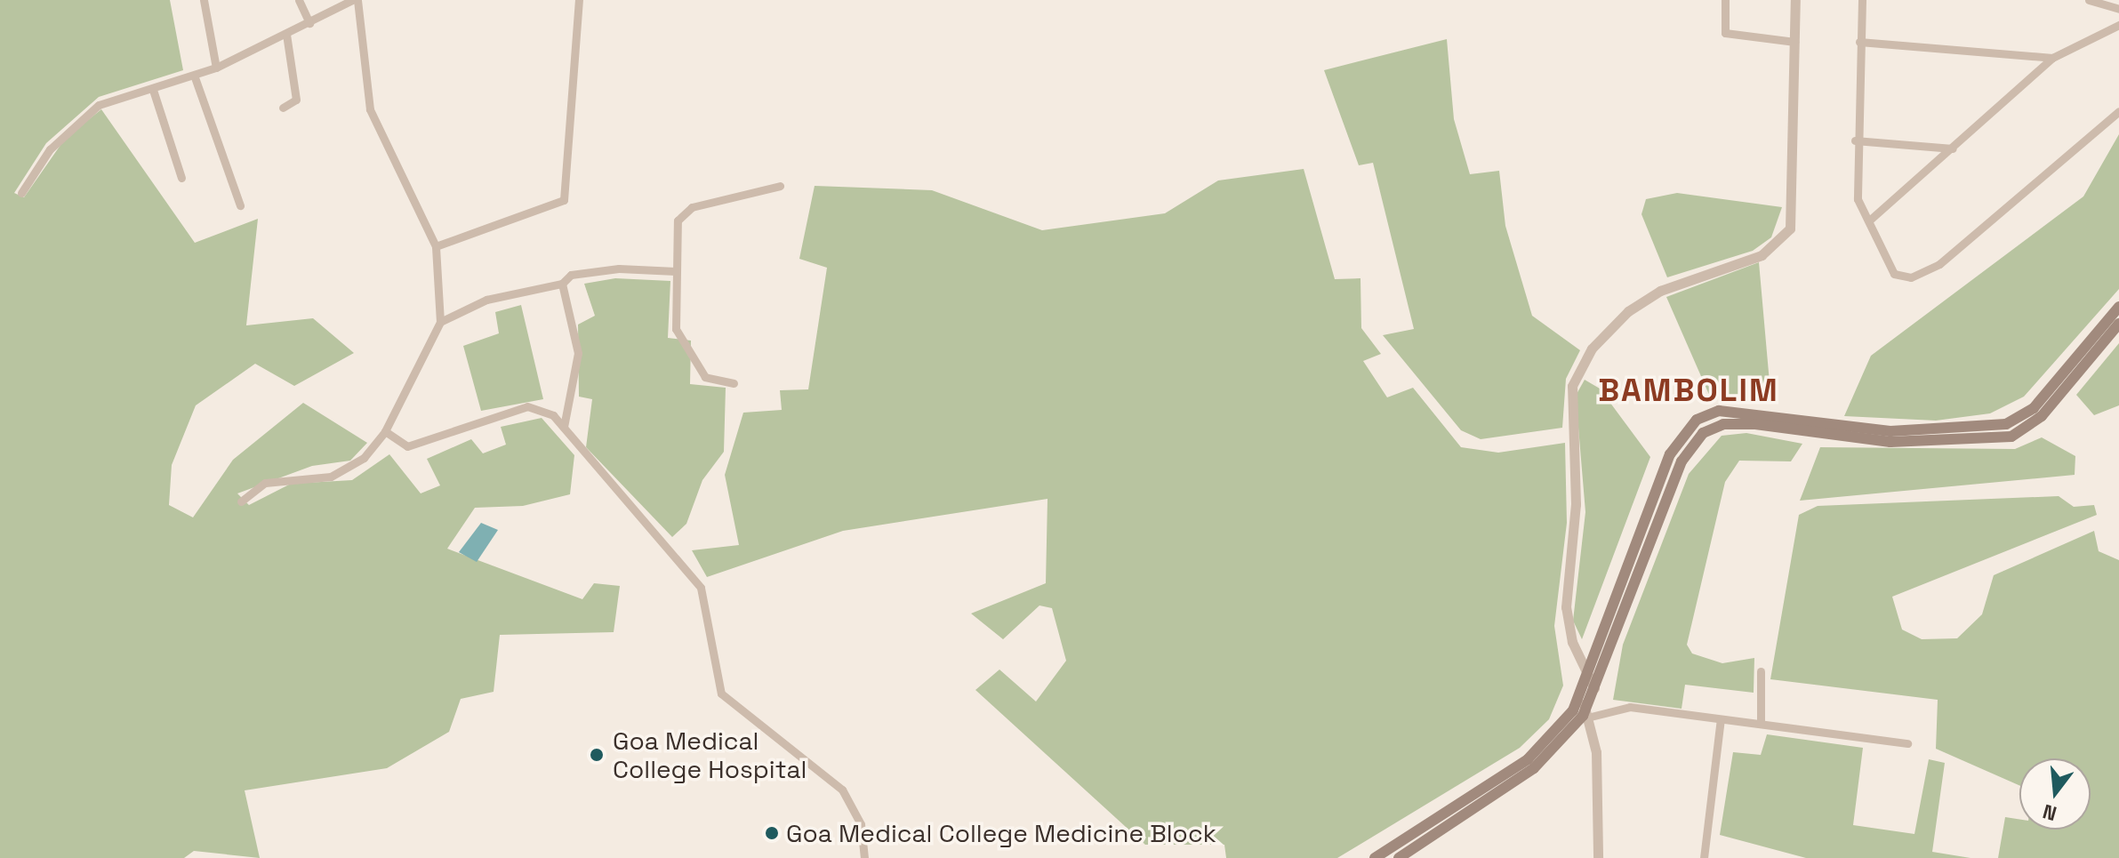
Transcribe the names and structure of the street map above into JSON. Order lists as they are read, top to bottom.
{
  "districts": ["BAMBOLIM"],
  "places": ["Goa Medical College Hospital", "Goa Medical College Medicine Block"],
  "north": "bottom"
}
